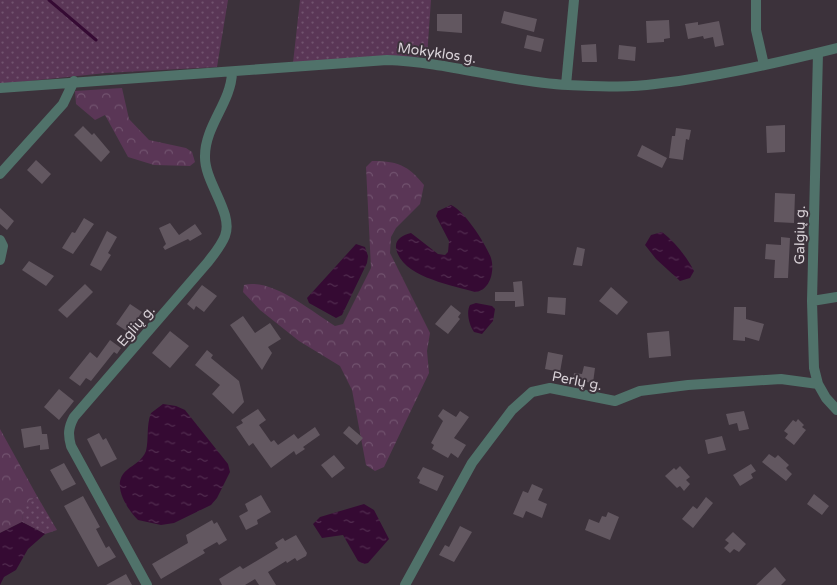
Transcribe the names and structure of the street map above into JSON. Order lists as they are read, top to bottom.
{
  "streets": {
    "street": [
      "Mokyklos g.",
      "Galgių g.",
      "Eglių g.",
      "Perlų g."
    ]
  },
  "crossings": [
    ["Mokyklos g.", "Galgių g."],
    ["Mokyklos g.", "Eglių g."],
    ["Galgių g.", "Perlų g."]
  ]
}
